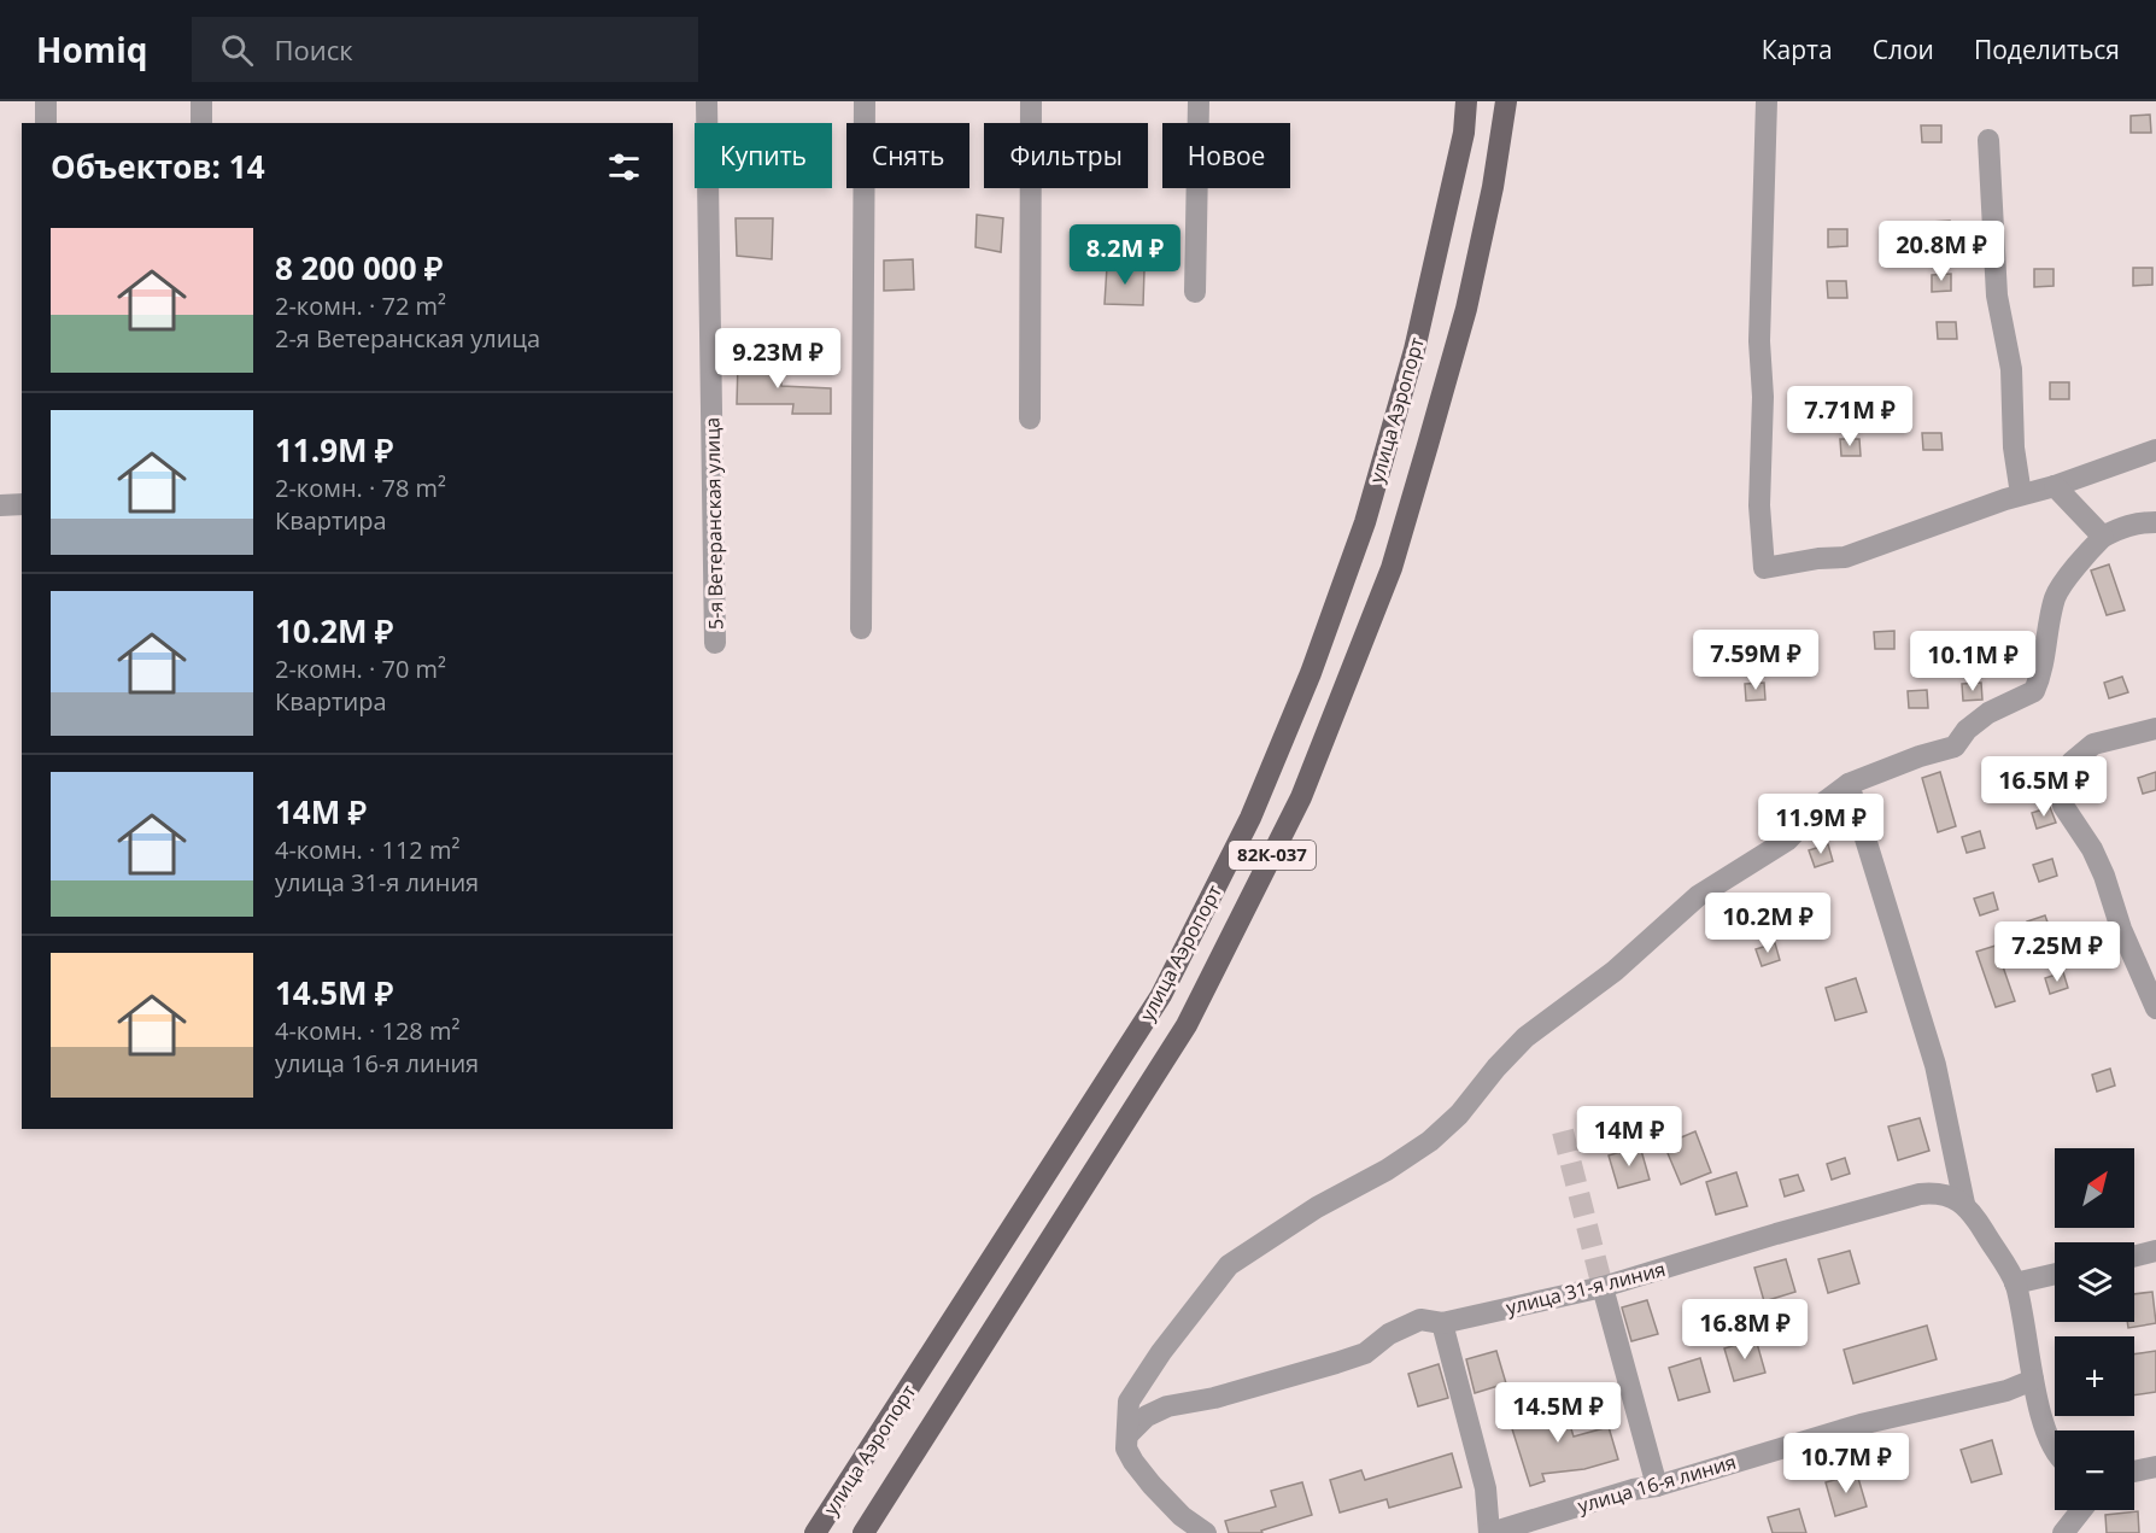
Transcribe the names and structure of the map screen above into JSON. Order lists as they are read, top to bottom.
{
  "streets": {
    "main road": ["улица Аэропорт", "82К-037"],
    "street": ["5-я Ветеранская улица", "улица 31-я линия", "улица 16-я линия"]
  },
  "north": "top right",
  "page": {
    "header": "Homiq",
    "search": "Поиск",
    "nav": ["Карта", "Слои", "Поделиться"],
    "chip": [
      "Купить",
      "Снять",
      "Фильтры",
      "Новое"
    ],
    "heading": "Объектов: 14",
    "list": [
      {
        "name": "8 200 000 ₽",
        "note": "2-комн. · 72 m² · 2-я Ветеранская улица"
      },
      {
        "name": "11.9M ₽",
        "note": "2-комн. · 78 m² · Квартира"
      },
      {
        "name": "10.2M ₽",
        "note": "2-комн. · 70 m² · Квартира"
      },
      {
        "name": "14M ₽",
        "note": "4-комн. · 112 m² · улица 31-я линия"
      },
      {
        "name": "14.5M ₽",
        "note": "4-комн. · 128 m² · улица 16-я линия"
      }
    ],
    "price": [
      "20.8M ₽",
      "8.2M ₽",
      "9.23M ₽",
      "7.71M ₽",
      "7.59M ₽",
      "10.1M ₽",
      "16.5M ₽",
      "11.9M ₽",
      "10.2M ₽",
      "7.25M ₽",
      "14M ₽",
      "16.8M ₽",
      "14.5M ₽",
      "10.7M ₽"
    ],
    "map_buttons": ["+", "−"]
  }
}
